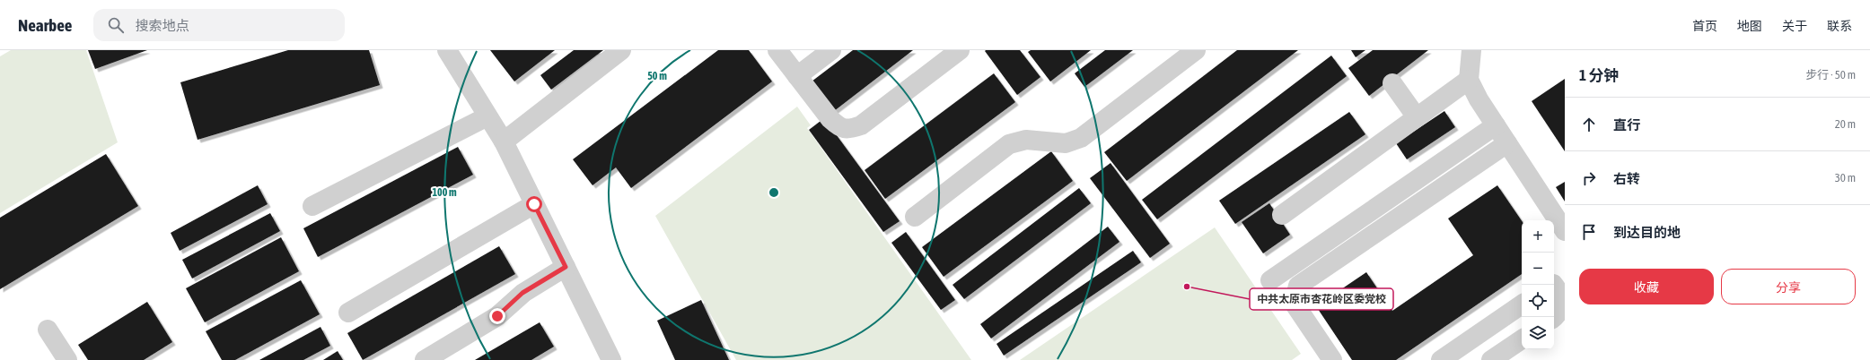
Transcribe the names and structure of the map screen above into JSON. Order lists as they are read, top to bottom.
{
  "places": ["中共太原市杏花岭区委党校"],
  "page": {
    "header": "Nearbee",
    "search": "搜索地点",
    "nav": [
      "首页",
      "地图",
      "关于",
      "联系"
    ],
    "heading": ["1 分钟", "步行 · 50 m"],
    "list": [
      ["直行", "20 m"],
      ["右转", "30 m"],
      "到达目的地"
    ],
    "map_buttons": ["+", "−"],
    "buttons": ["收藏", "分享"]
  },
  "rings": ["50 m", "100 m"]
}
